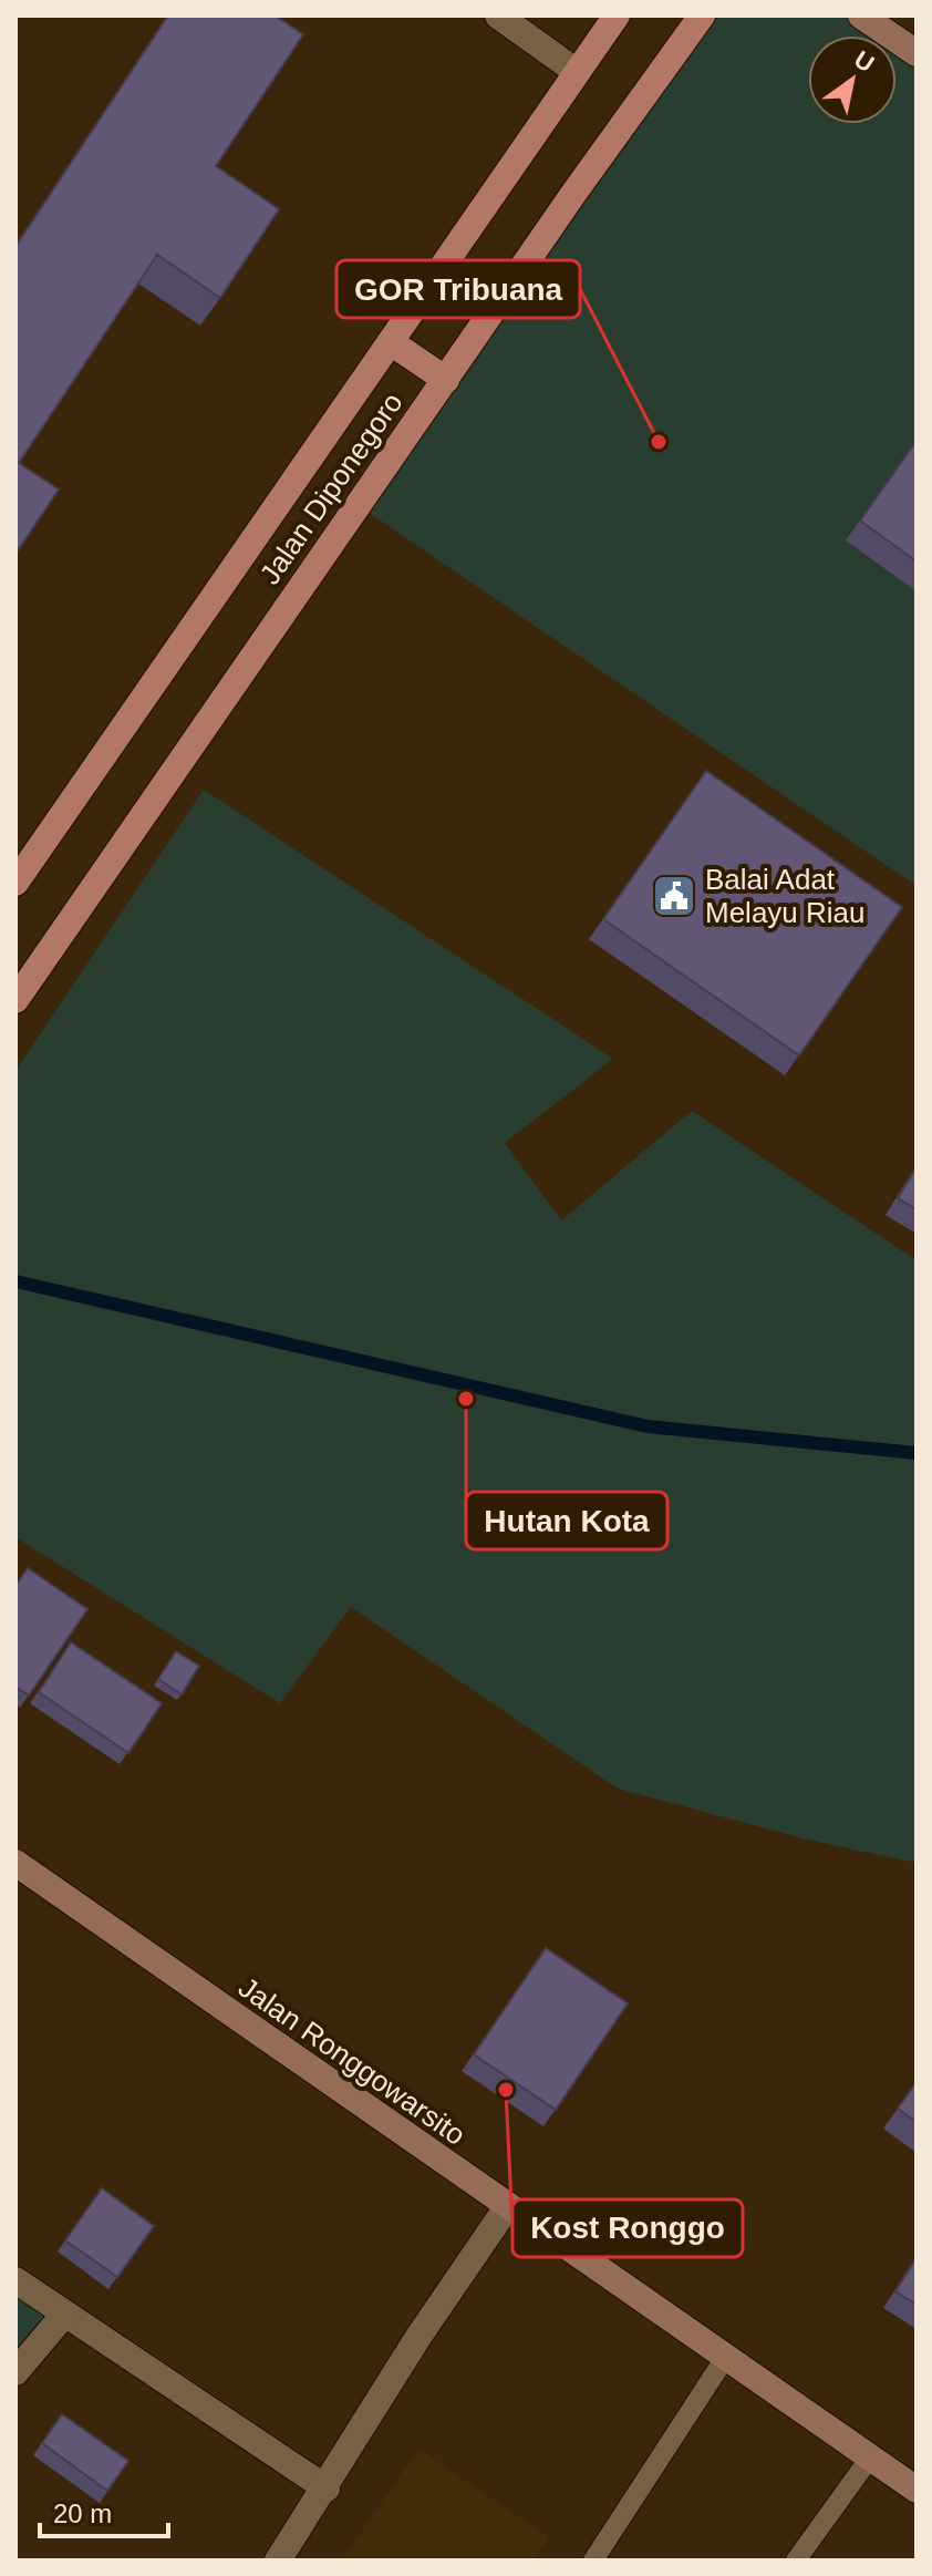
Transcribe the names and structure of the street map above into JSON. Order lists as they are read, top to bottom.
{
  "streets": {
    "main road": ["Jalan Diponegoro"],
    "street": ["Jalan Ronggowarsito"]
  },
  "places": {
    "other": ["GOR Tribuana", "Hutan Kota", "Kost Ronggo"],
    "public building": ["Balai Adat Melayu Riau"]
  },
  "scale_bar": "20 m",
  "north": "top right"
}
